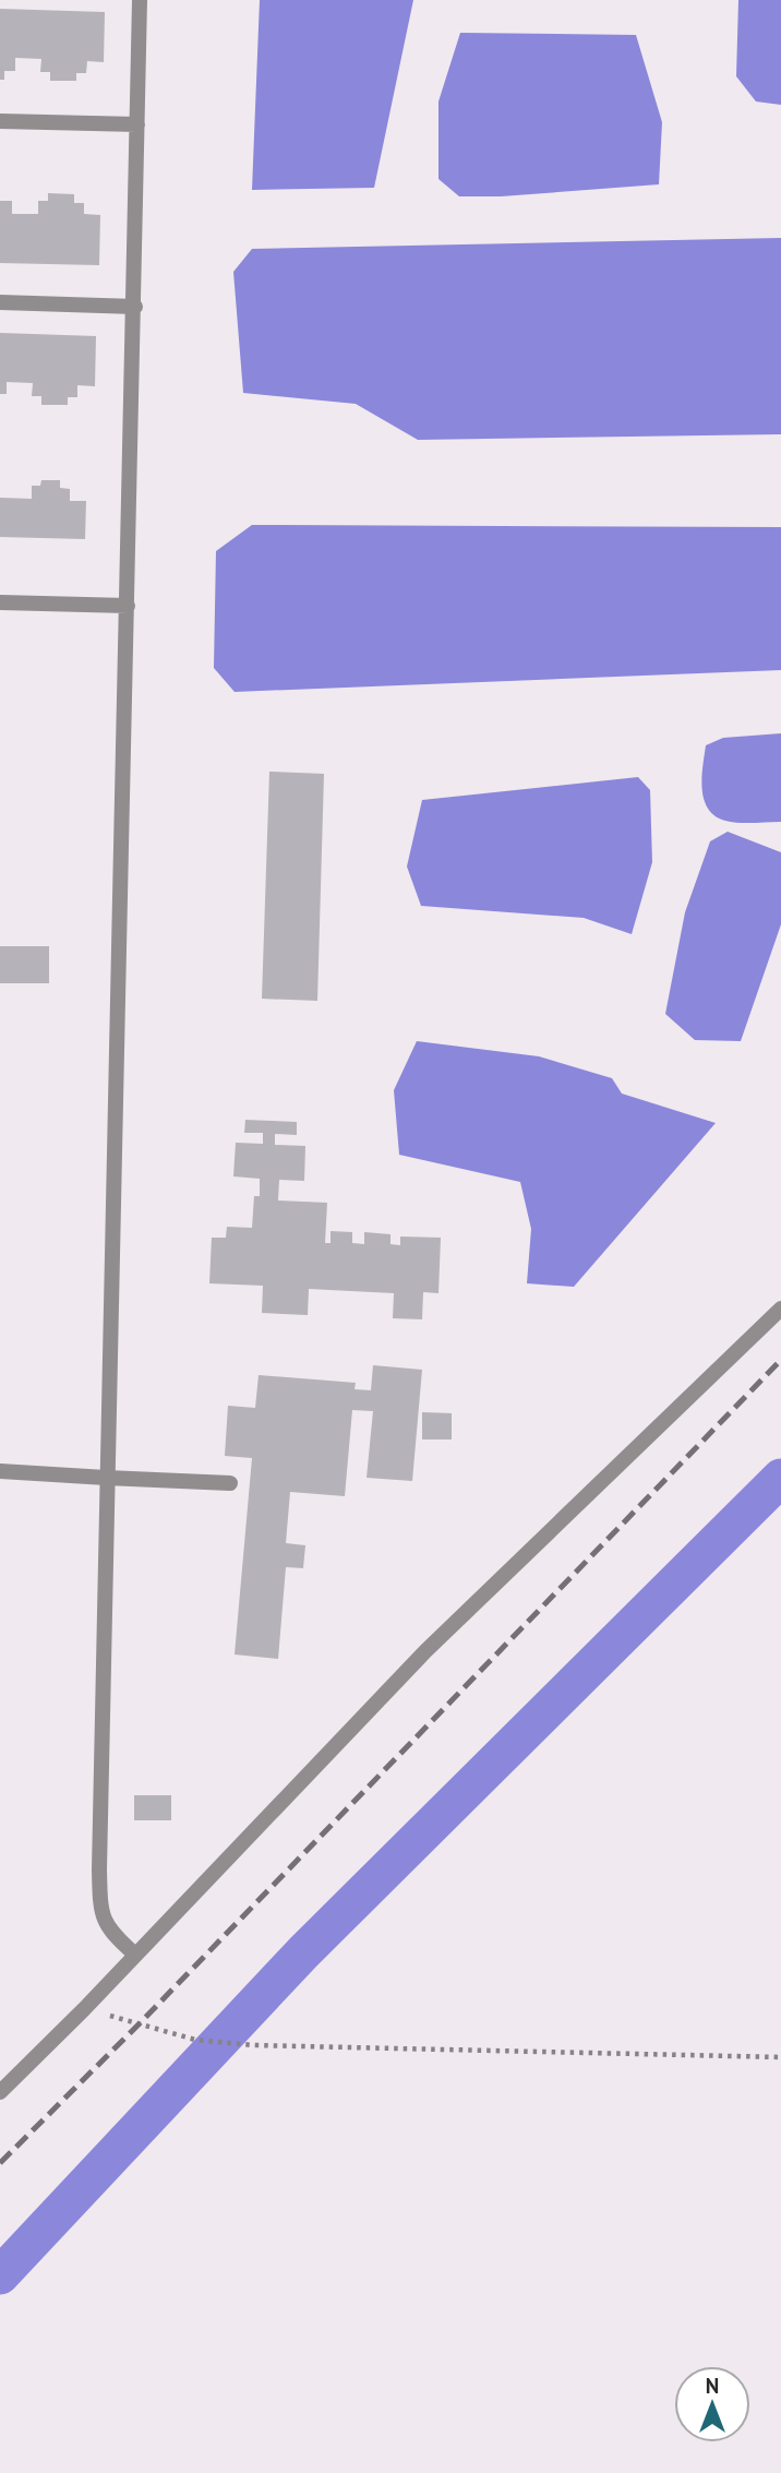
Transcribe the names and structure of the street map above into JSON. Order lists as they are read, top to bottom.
{
  "north": "top"
}
